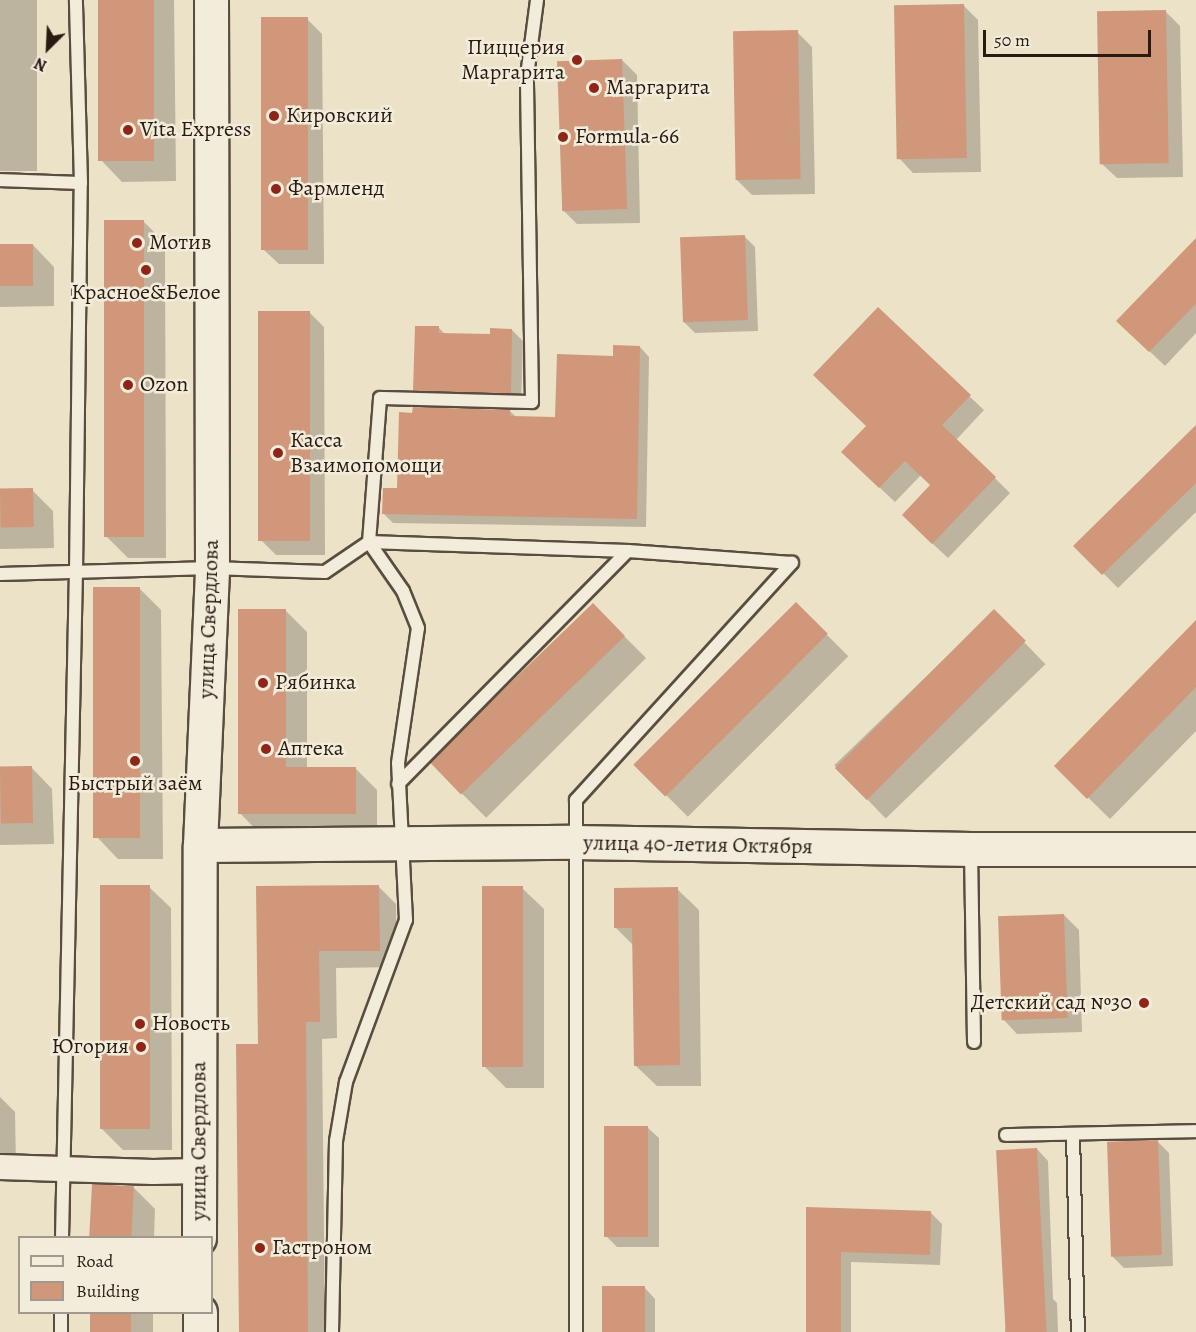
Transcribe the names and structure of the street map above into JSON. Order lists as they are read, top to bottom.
{
  "streets": {
    "street": ["улица Свердлова", "улица 40-летия Октября"]
  },
  "crossings": [
    ["улица Свердлова", "улица 40-летия Октября"]
  ],
  "places": [
    "Пиццерия Маргарита",
    "Маргарита",
    "Кировский",
    "Vita Express",
    "Formula-66",
    "Фармленд",
    "Мотив",
    "Красное&Белое",
    "Ozon",
    "Касса Взаимопомощи",
    "Рябинка",
    "Аптека",
    "Быстрый заём",
    "Детский сад №30",
    "Новость",
    "Югория",
    "Гастроном"
  ],
  "legend": ["Road", "Building"],
  "scale_bar": "50 m",
  "north": "bottom left"
}
